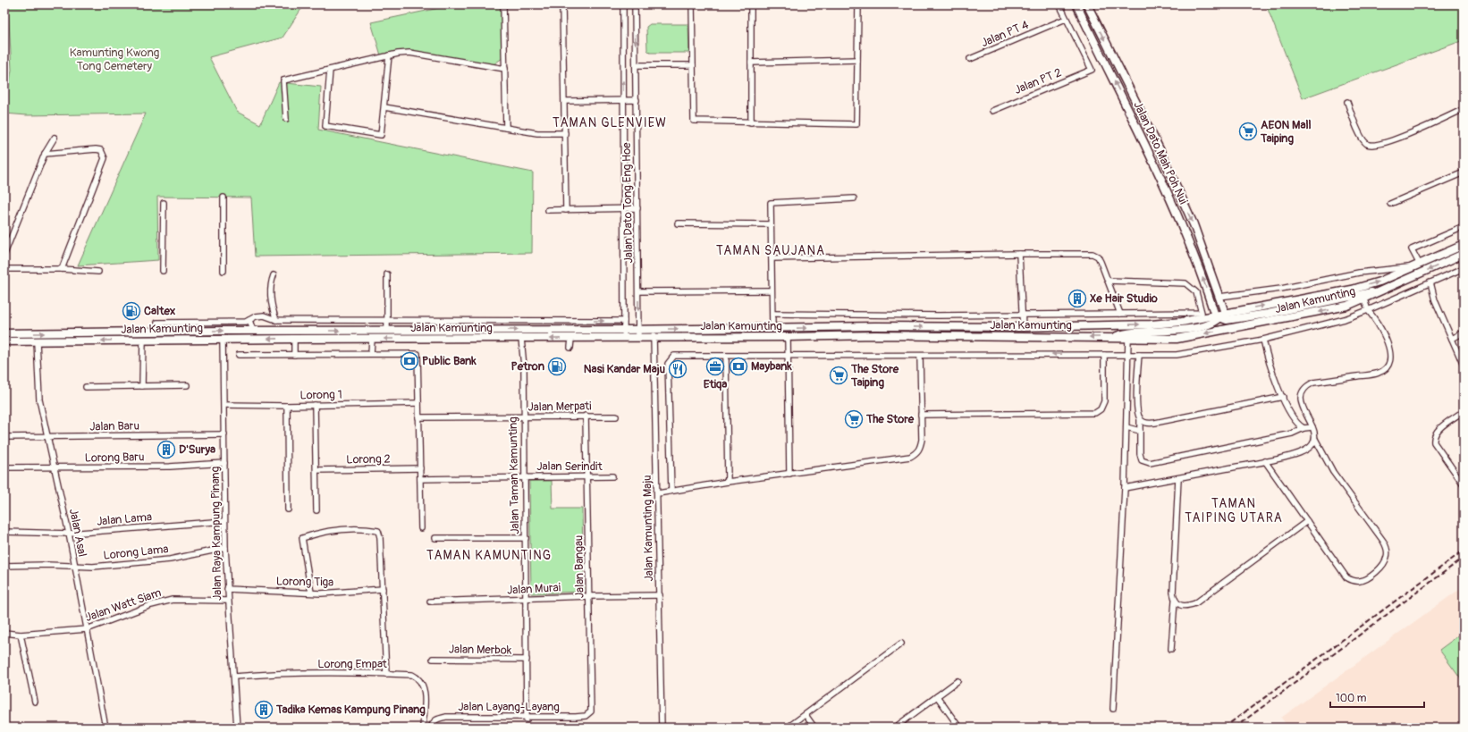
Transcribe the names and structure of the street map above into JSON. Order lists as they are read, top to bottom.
{
  "streets": {
    "main road": ["Jalan Dato Mah Poh Nui", "Jalan Kamunting"],
    "street": [
      "Jalan PT 4",
      "Jalan PT 2",
      "Jalan Dato Tong Eng Hoe",
      "Lorong 1",
      "Jalan Merpati",
      "Jalan Baru",
      "Lorong Baru",
      "Lorong 2",
      "Jalan Serindit",
      "Jalan Taman Kamunting",
      "Jalan Lama",
      "Jalan Kamunting Maju",
      "Jalan Asal",
      "Jalan Raya Kampung Pinang",
      "Lorong Lama",
      "Jalan Bangau",
      "Lorong Tiga",
      "Jalan Murai",
      "Jalan Watt Siam",
      "Jalan Merbok",
      "Lorong Empat",
      "Jalan Layang-Layang"
    ]
  },
  "crossings": [
    ["Jalan PT 4", "Jalan PT 2"],
    ["Jalan Dato Mah Poh Nui", "Jalan Kamunting"],
    ["Jalan Dato Tong Eng Hoe", "Jalan Kamunting"],
    ["Jalan Kamunting", "Jalan Taman Kamunting"],
    ["Jalan Kamunting", "Jalan Kamunting Maju"],
    ["Jalan Kamunting", "Jalan Asal"],
    ["Jalan Kamunting", "Jalan Raya Kampung Pinang"],
    ["Lorong 1", "Jalan Raya Kampung Pinang"],
    ["Jalan Merpati", "Jalan Taman Kamunting"],
    ["Jalan Merpati", "Jalan Bangau"],
    ["Jalan Baru", "Jalan Asal"],
    ["Jalan Baru", "Jalan Raya Kampung Pinang"],
    ["Lorong Baru", "Jalan Asal"],
    ["Lorong Baru", "Jalan Raya Kampung Pinang"],
    ["Jalan Serindit", "Jalan Taman Kamunting"],
    ["Jalan Serindit", "Jalan Bangau"],
    ["Jalan Taman Kamunting", "Jalan Murai"],
    ["Jalan Taman Kamunting", "Jalan Merbok"],
    ["Jalan Taman Kamunting", "Jalan Layang-Layang"],
    ["Jalan Lama", "Jalan Asal"],
    ["Jalan Lama", "Jalan Raya Kampung Pinang"],
    ["Jalan Kamunting Maju", "Jalan Murai"],
    ["Jalan Asal", "Lorong Lama"],
    ["Jalan Asal", "Jalan Watt Siam"],
    ["Jalan Raya Kampung Pinang", "Lorong Lama"],
    ["Jalan Raya Kampung Pinang", "Lorong Tiga"],
    ["Jalan Raya Kampung Pinang", "Jalan Watt Siam"],
    ["Jalan Raya Kampung Pinang", "Lorong Empat"],
    ["Jalan Bangau", "Jalan Murai"],
    ["Jalan Bangau", "Jalan Layang-Layang"]
  ],
  "districts": [
    "TAMAN GLENVIEW",
    "TAMAN SAUJANA",
    "TAMAN TAIPING UTARA",
    "TAMAN KAMUNTING"
  ],
  "parks": ["Kamunting Kwong Tong Cemetery"],
  "places": {
    "supermarket": ["AEON Mall Taiping", "The Store Taiping", "The Store"],
    "building": ["Xe Hair Studio", "D'Surya", "Tadika Kemas Kampung Pinang"],
    "fuel station": ["Caltex", "Petron"],
    "bank": ["Public Bank", "Maybank"],
    "office": ["Etiqa"],
    "restaurant": ["Nasi Kandar Maju"]
  },
  "scale_bar": "100 m"
}
